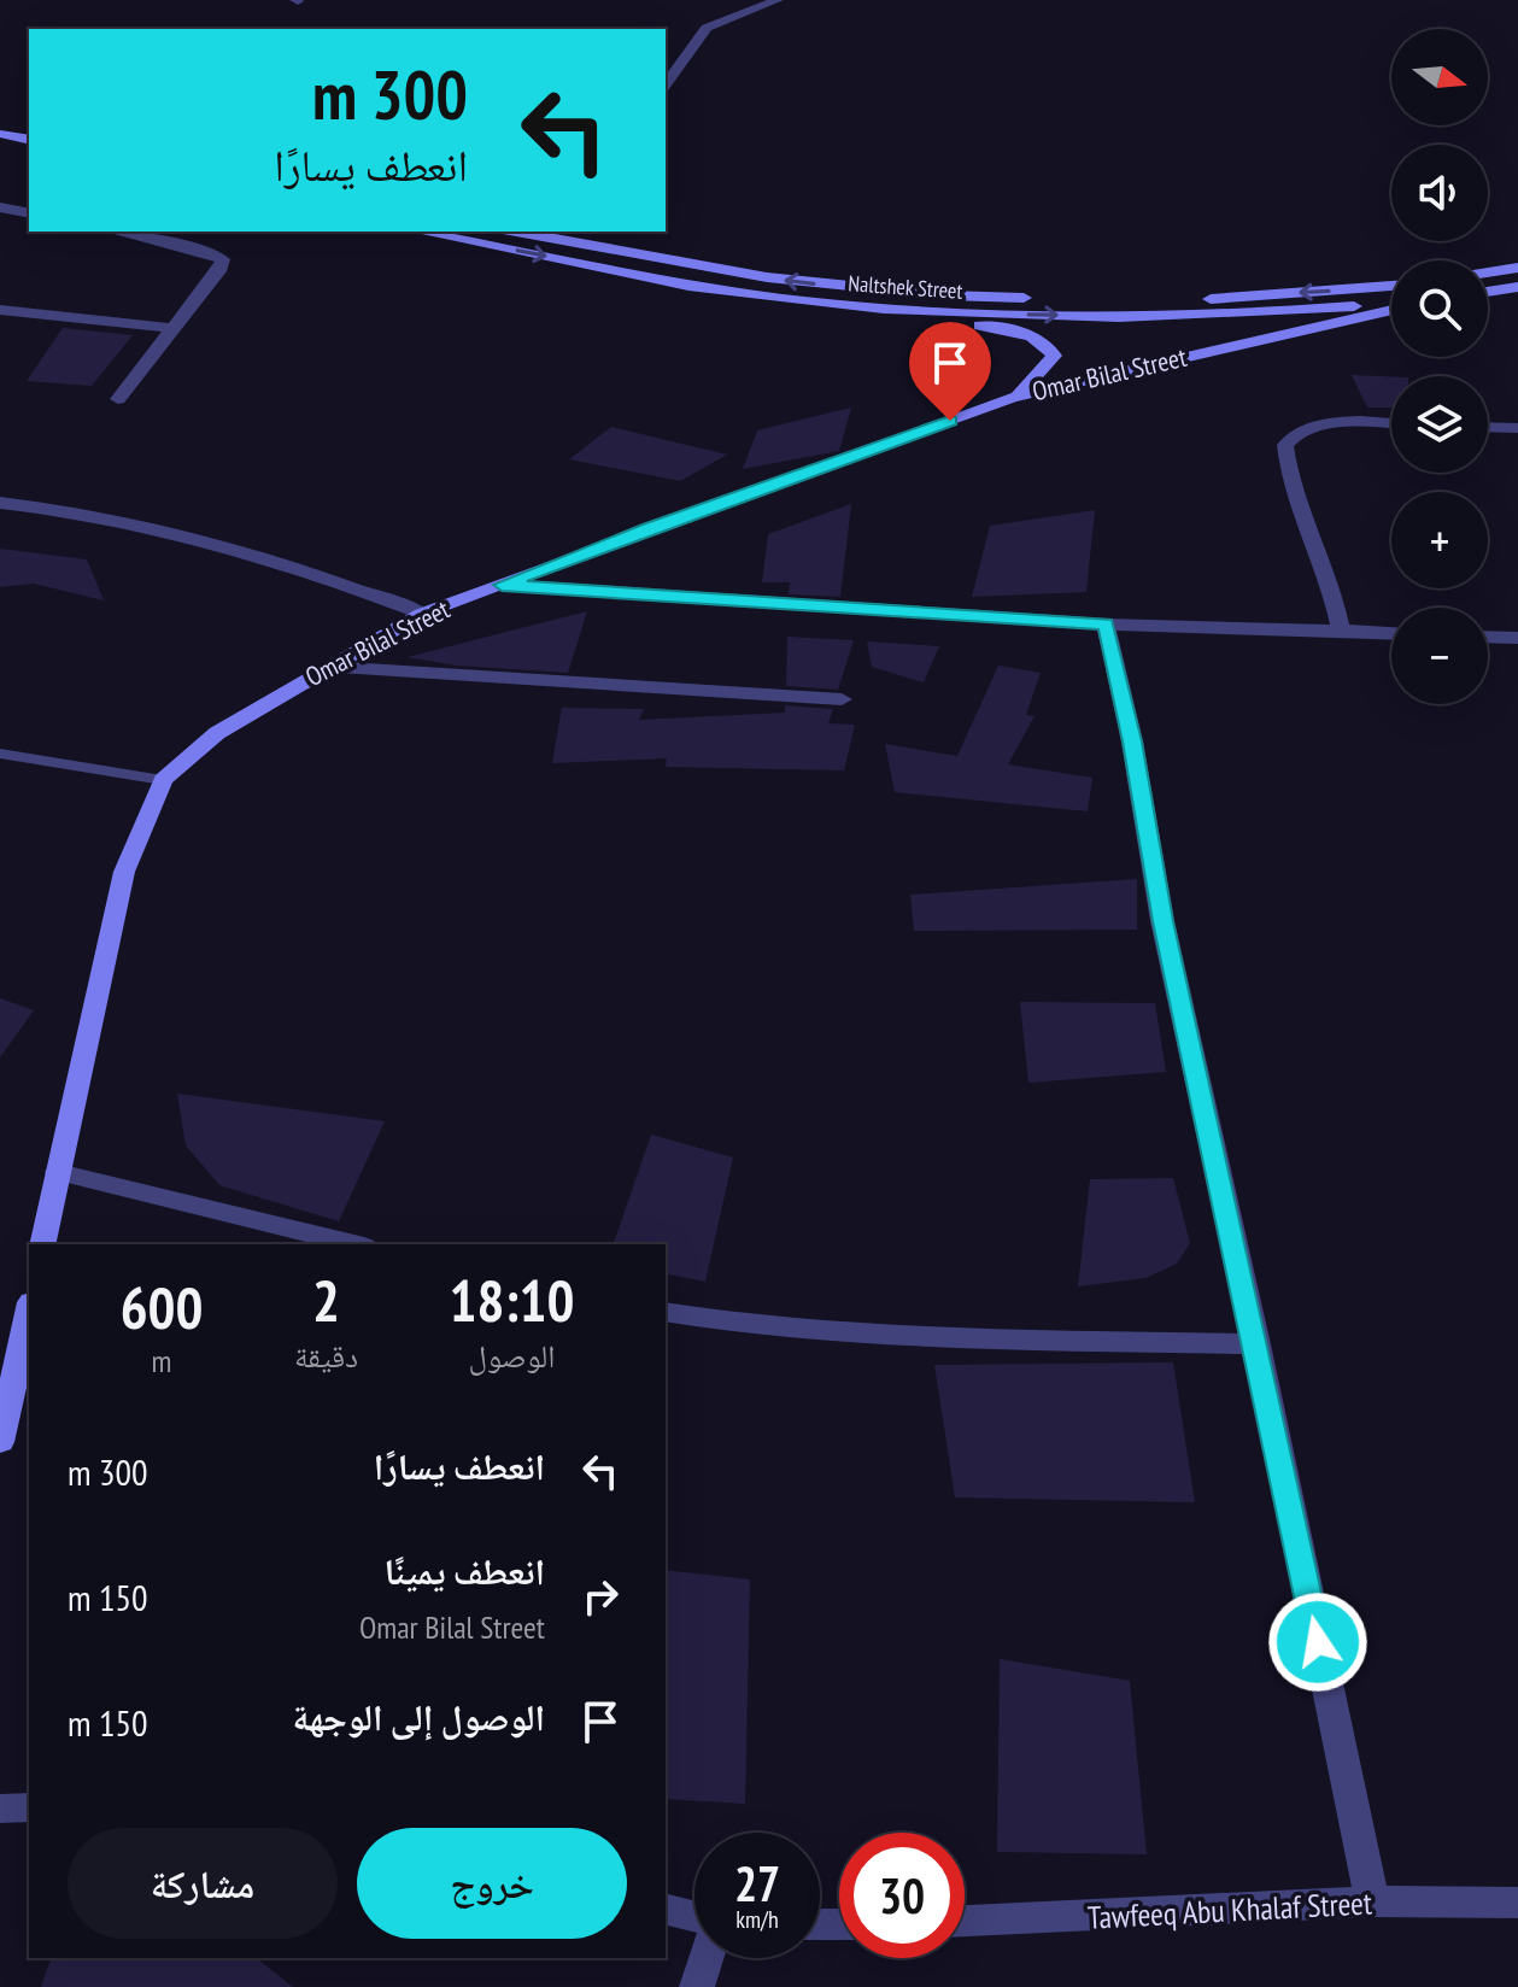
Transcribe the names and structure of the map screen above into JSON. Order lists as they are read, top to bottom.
{
  "streets": {
    "street": ["Naltshek Street", "Omar Bilal Street", "Tawfeeq Abu Khalaf Street"]
  },
  "north": "right",
  "page": {
    "map_buttons": ["+", "−"],
    "turn": ["300 m", "انعطف يسارًا"],
    "eta": [
      "18:10",
      "الوصول",
      "2",
      "دقيقة",
      "600",
      "m"
    ],
    "list": [
      {
        "name": "انعطف يسارًا",
        "value": "300 m"
      },
      {
        "name": "انعطف يمينًا",
        "note": "Omar Bilal Street",
        "value": "150 m"
      },
      {
        "name": "الوصول إلى الوجهة",
        "value": "150 m"
      }
    ],
    "buttons": ["خروج", "مشاركة"],
    "speed": "27 km/h",
    "limit": "30"
  }
}
